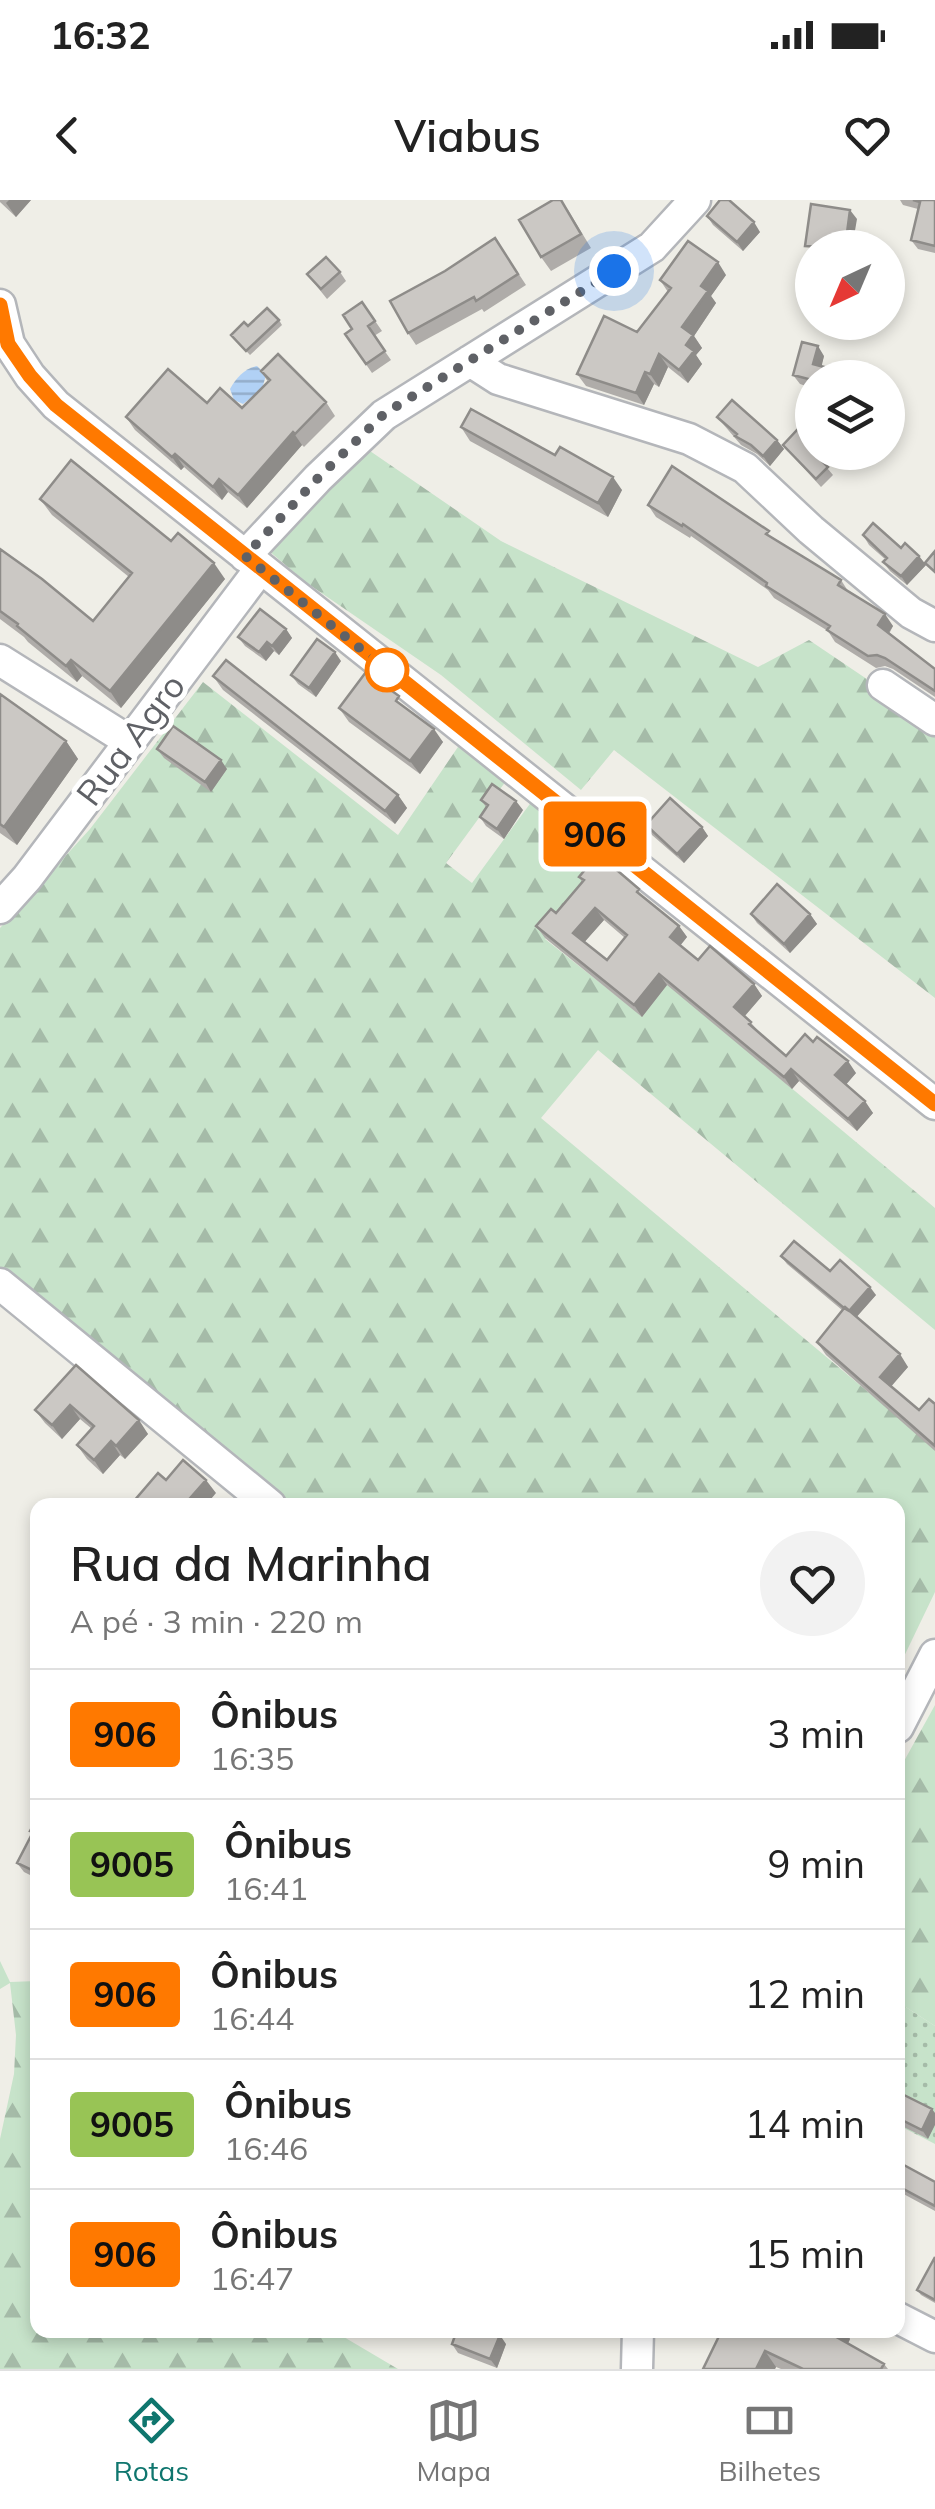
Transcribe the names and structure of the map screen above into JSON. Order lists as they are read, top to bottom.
{
  "streets": {
    "street": ["Rua Agro"]
  },
  "lines": ["bus line 906"],
  "north": "bottom left",
  "page": {
    "status": "16:32",
    "header": "Viabus",
    "on_map": "906",
    "heading": ["Rua da Marinha", "A pé · 3 min · 220 m"],
    "list": [
      {
        "mark": "906",
        "name": "Ônibus",
        "note": "16:35",
        "value": "3 min"
      },
      {
        "mark": "9005",
        "name": "Ônibus",
        "note": "16:41",
        "value": "9 min"
      },
      {
        "mark": "906",
        "name": "Ônibus",
        "note": "16:44",
        "value": "12 min"
      },
      {
        "mark": "9005",
        "name": "Ônibus",
        "note": "16:46",
        "value": "14 min"
      },
      {
        "mark": "906",
        "name": "Ônibus",
        "note": "16:47",
        "value": "15 min"
      }
    ],
    "tabs": ["Rotas", "Mapa", "Bilhetes"]
  }
}
